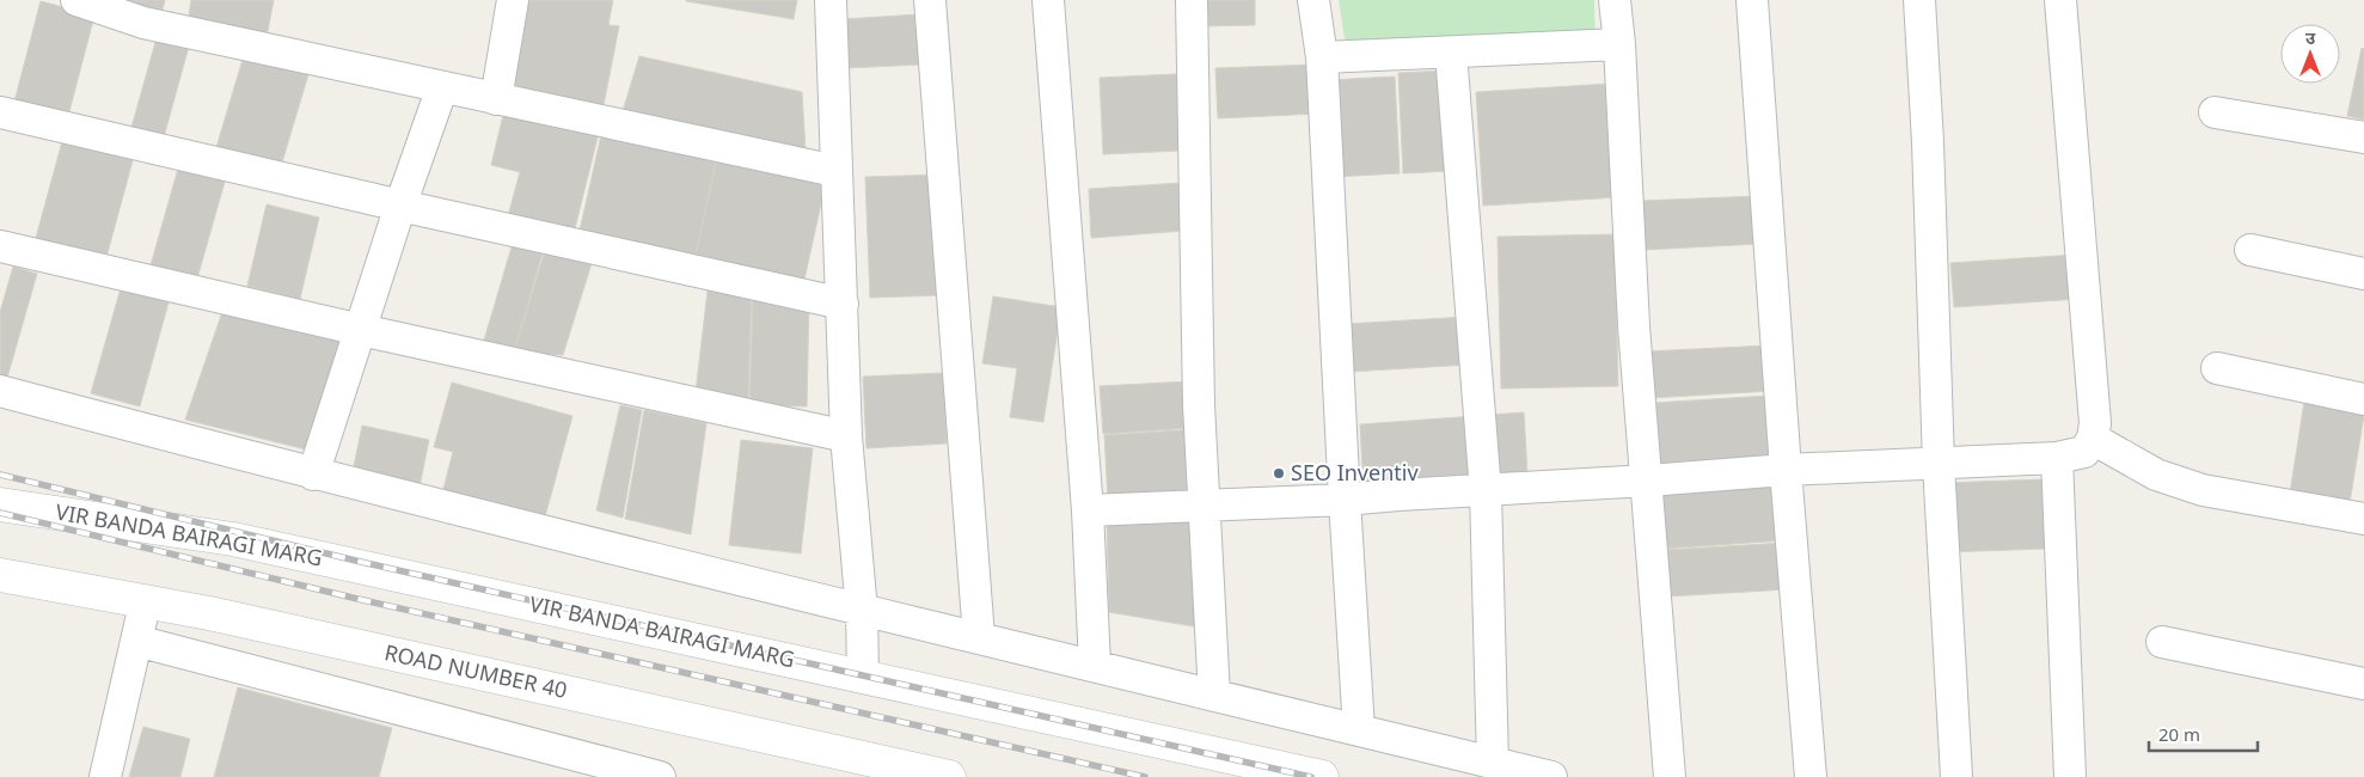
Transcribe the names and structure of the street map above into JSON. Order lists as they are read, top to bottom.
{
  "streets": {
    "main road": ["VIR BANDA BAIRAGI MARG", "ROAD NUMBER 40"]
  },
  "places": ["SEO Inventiv"],
  "scale_bar": "20 m",
  "north": "top"
}
